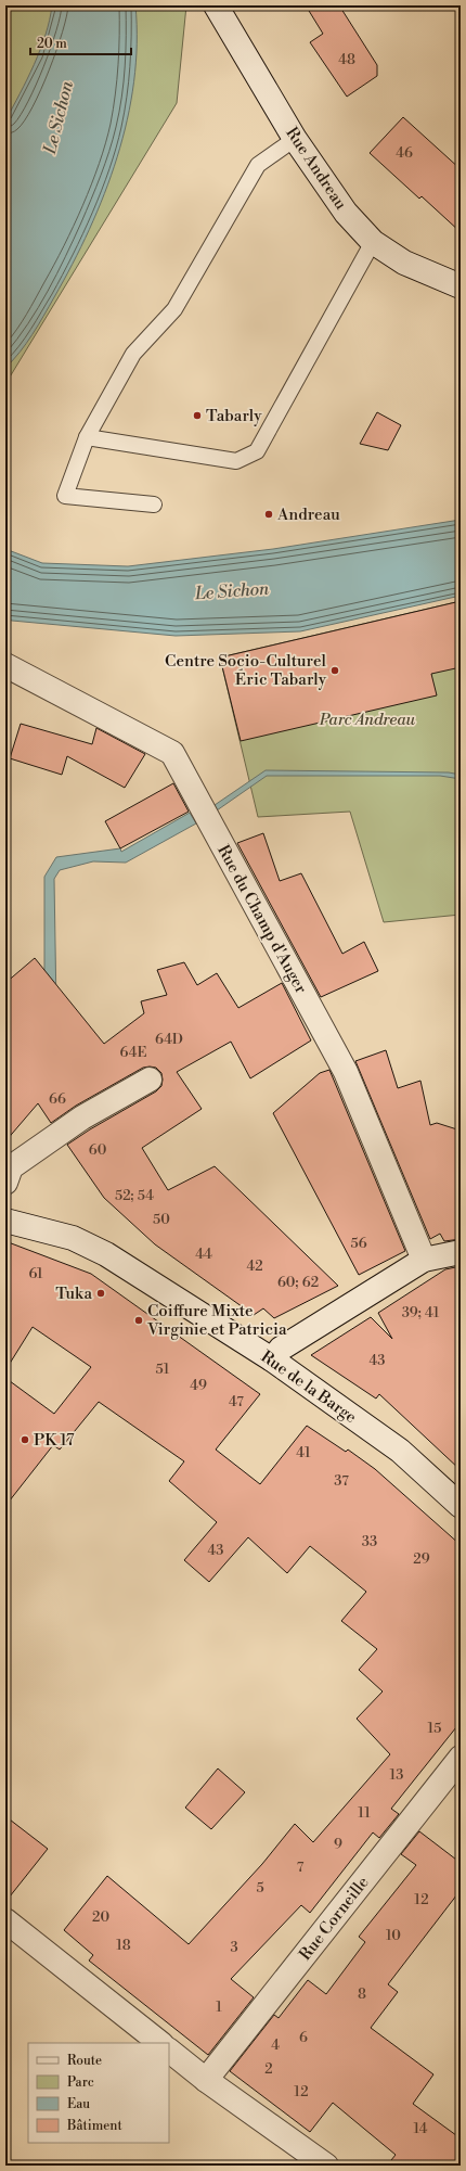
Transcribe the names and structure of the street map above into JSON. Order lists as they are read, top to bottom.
{
  "streets": {
    "street": [
      "Rue Andreau",
      "Rue du Champ d'Auger",
      "Rue de la Barge",
      "Rue Corneille"
    ]
  },
  "water": ["Le Sichon"],
  "parks": ["Parc Andreau"],
  "places": [
    "Tabarly",
    "Andreau",
    "Centre Socio-Culturel Éric Tabarly",
    "Tuka",
    "Coiffure Mixte Virginie et Patricia",
    "PK 17"
  ],
  "house_numbers": [
    "48",
    "46",
    "64D",
    "64E",
    "66",
    "60",
    "52; 54",
    "50",
    "56",
    "44",
    "42",
    "61",
    "60; 62",
    "39; 41",
    "43",
    "51",
    "49",
    "47",
    "41",
    "37",
    "33",
    "43",
    "29",
    "15",
    "13",
    "11",
    "9",
    "7",
    "5",
    "12",
    "20",
    "10",
    "18",
    "3",
    "8",
    "1",
    "6",
    "4",
    "2",
    "12",
    "14"
  ],
  "legend": [
    "Route",
    "Parc",
    "Eau",
    "Bâtiment"
  ],
  "scale_bar": "20 m"
}
